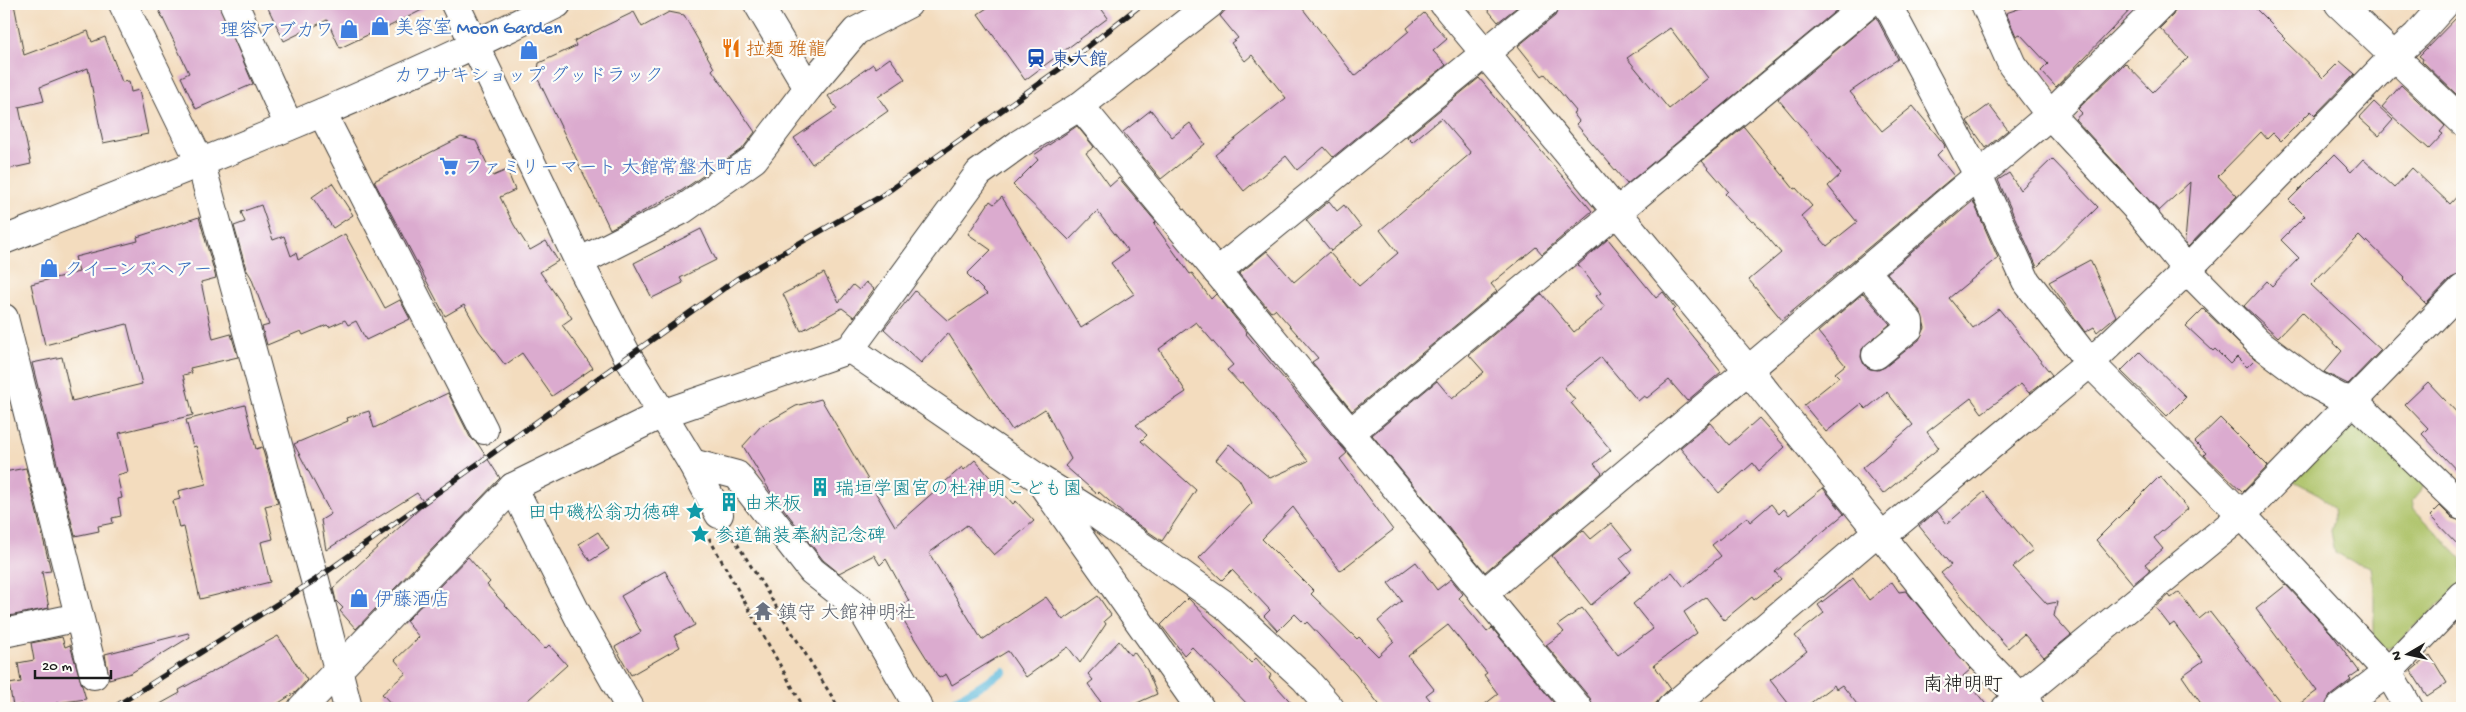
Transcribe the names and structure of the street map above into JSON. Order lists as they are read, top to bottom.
{
  "districts": ["南神明町"],
  "places": {
    "shop": [
      "美容室 Moon Garden",
      "理容アブカワ",
      "カワサキショップ グッドラック",
      "クイーンズヘアー",
      "伊藤酒店"
    ],
    "restaurant": ["拉麺 雅龍"],
    "station": ["東大館"],
    "supermarket": ["ファミリーマート 大館常盤木町店"],
    "building": ["瑞垣学園宮の杜神明こども園", "由来板"],
    "place": ["田中磯松翁功徳碑", "参道舗装奉納記念碑"],
    "temple": ["鎮守 大館神明社"]
  },
  "scale_bar": "20 m",
  "north": "left"
}
